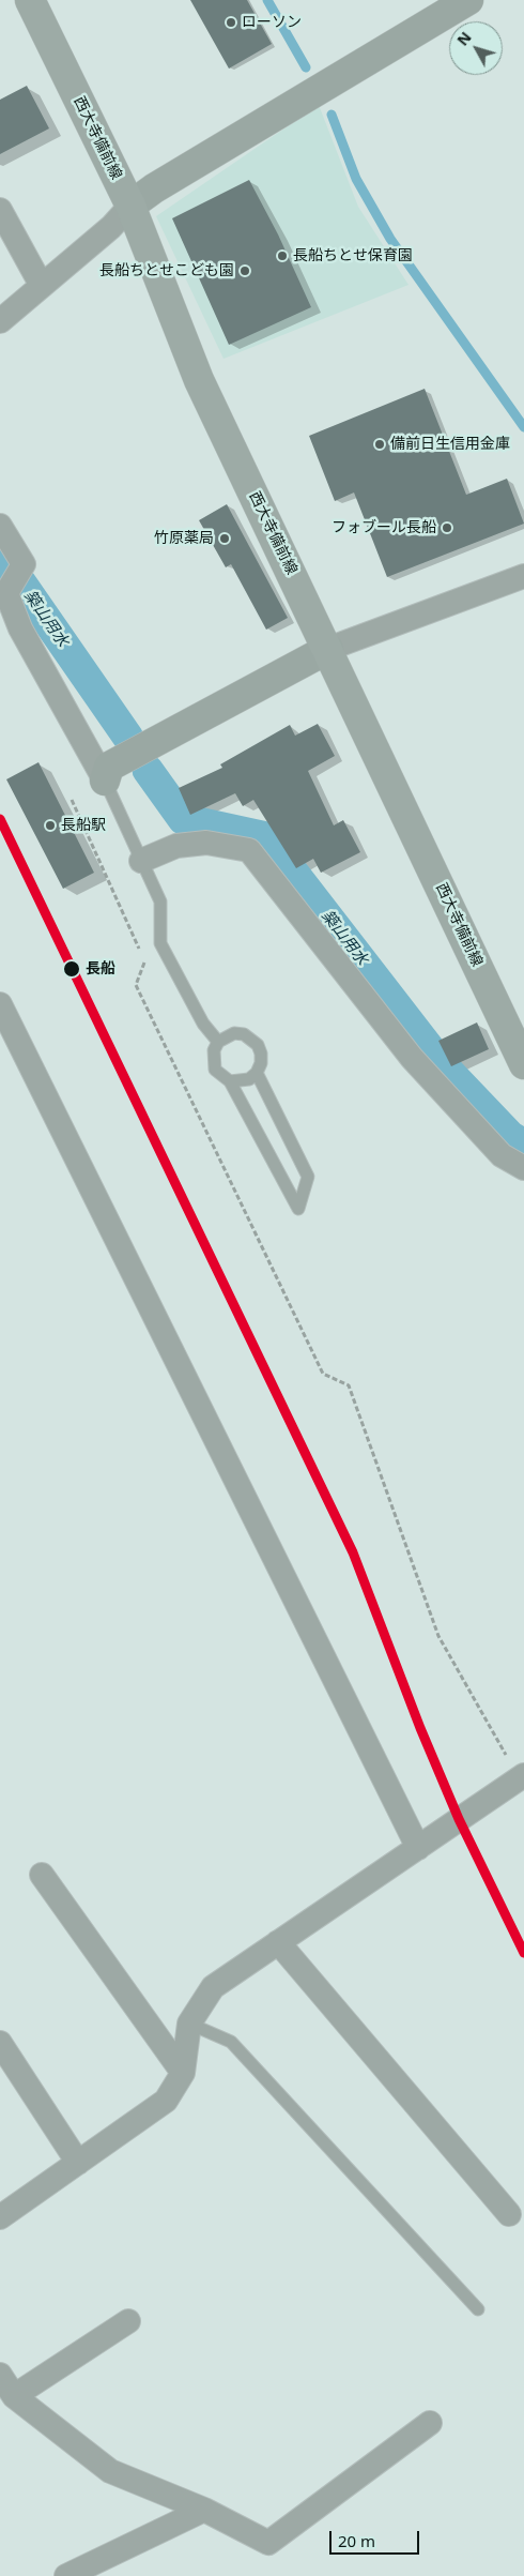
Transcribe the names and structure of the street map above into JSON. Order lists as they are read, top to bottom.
{
  "streets": {
    "main road": ["西大寺備前線"]
  },
  "water": ["築山用水"],
  "places": [
    "ローソン",
    "長船ちとせ保育園",
    "長船ちとせこども園",
    "備前日生信用金庫",
    "フォブール長船",
    "竹原薬局",
    "長船駅",
    "長船"
  ],
  "lines": ["transit line N"],
  "scale_bar": "20 m",
  "north": "top left"
}
